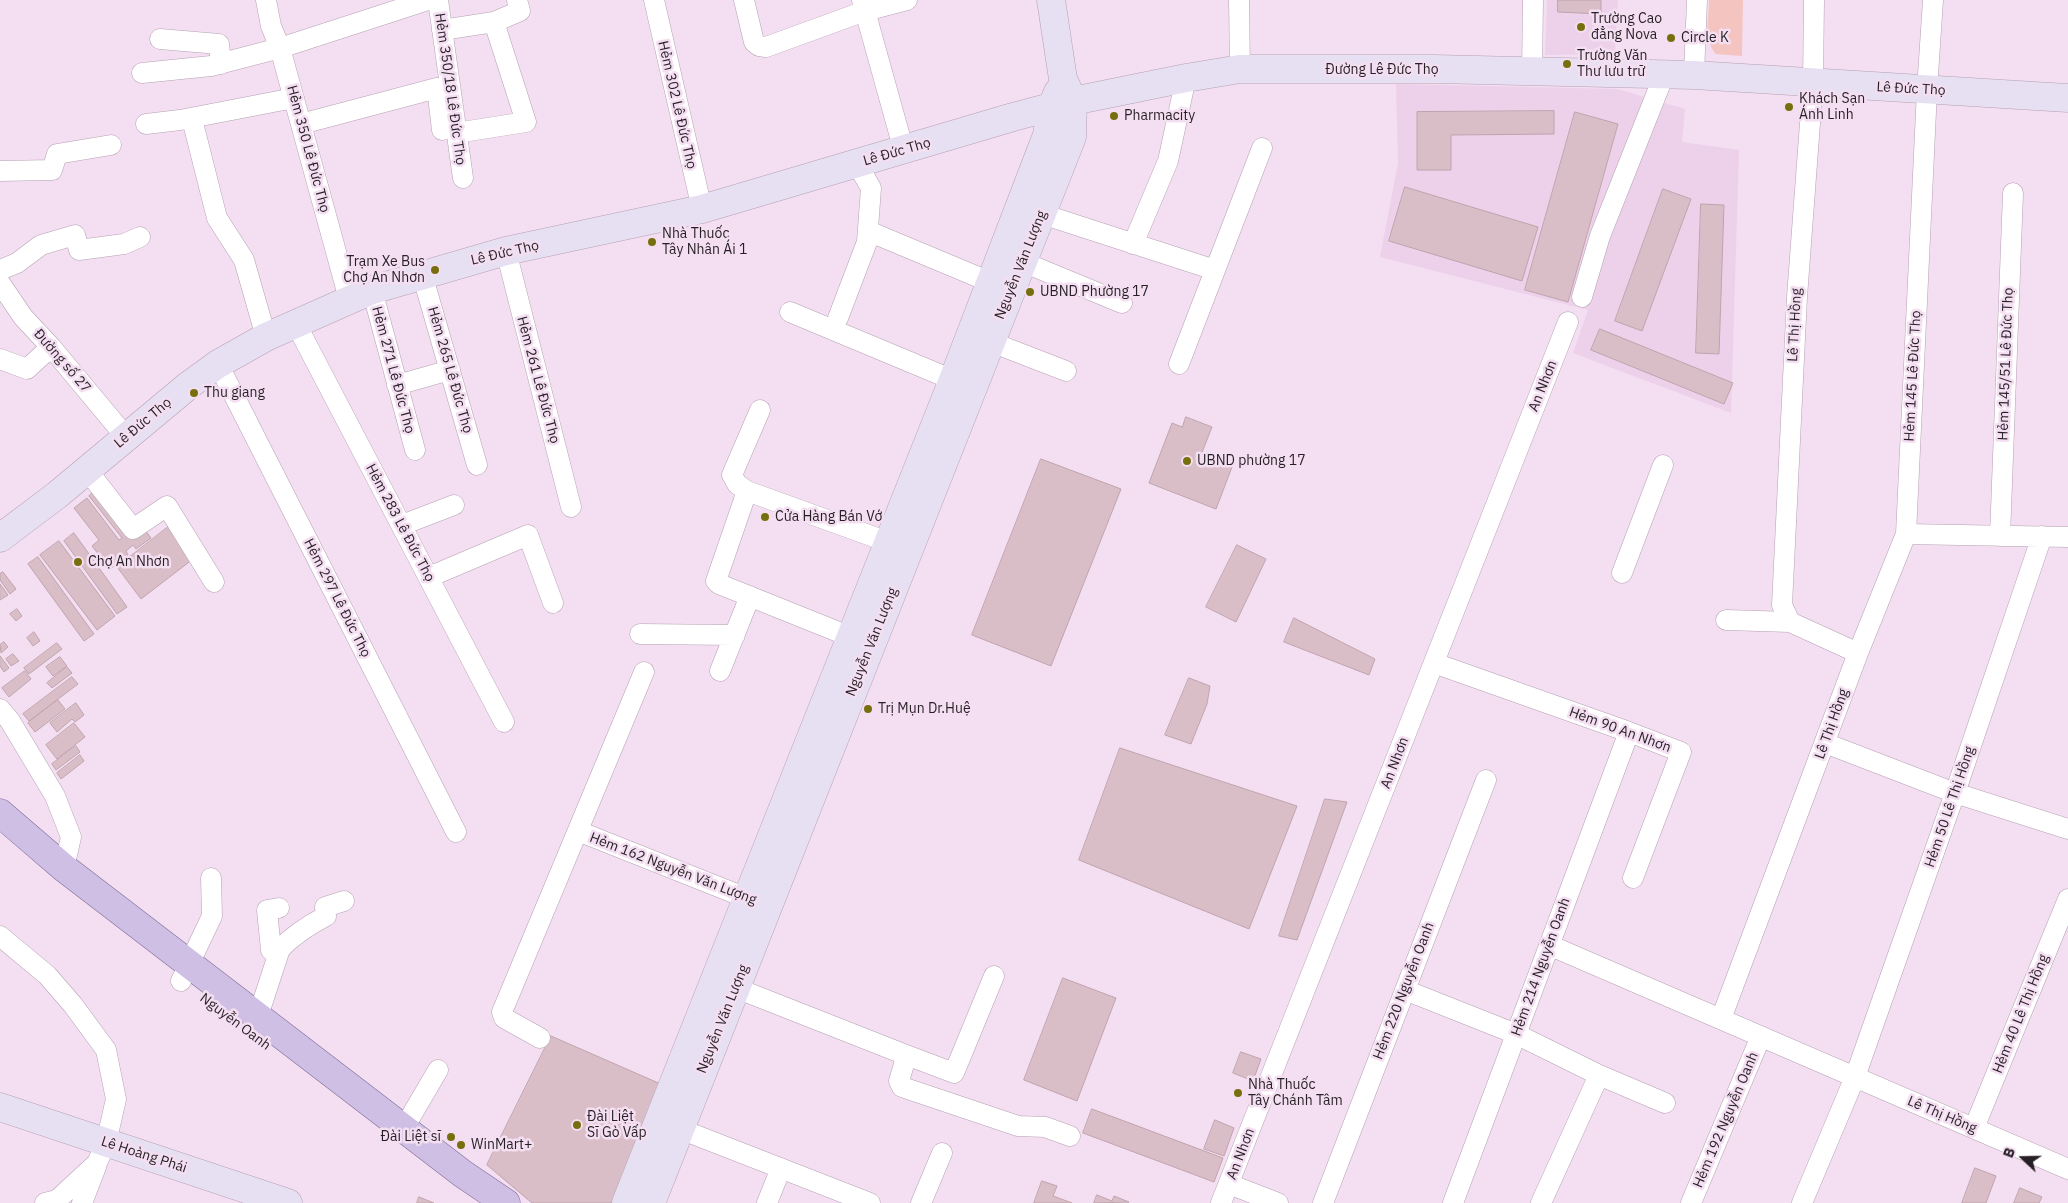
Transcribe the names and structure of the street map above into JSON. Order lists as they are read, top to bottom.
{
  "streets": {
    "main road": ["Nguyễn Oanh"],
    "street": [
      "Đường Lê Đức Thọ",
      "Hẻm 350/18 Lê Đức Thọ",
      "Lê Đức Thọ",
      "Hẻm 302 Lê Đức Thọ",
      "Hẻm 350 Lê Đức Thọ",
      "Nguyễn Văn Lượng",
      "Lê Thị Hồng",
      "Đường số 27",
      "Hẻm 145/51 Lê Đức Thọ",
      "Hẻm 271 Lê Đức Thọ",
      "Hẻm 265 Lê Đức Thọ",
      "Hẻm 145 Lê Đức Thọ",
      "Hẻm 261 Lê Đức Thọ",
      "An Nhơn",
      "Hẻm 283 Lê Đức Thọ",
      "Hẻm 297 Lê Đức Thọ",
      "Hẻm 90 An Nhơn",
      "Hẻm 50 Lê Thị Hồng",
      "Hẻm 162 Nguyễn Văn Lượng",
      "Hẻm 214 Nguyễn Oanh",
      "Hẻm 220 Nguyễn Oanh",
      "Hẻm 40 Lê Thị Hồng",
      "Hẻm 192 Nguyễn Oanh",
      "Lê Hoàng Phái"
    ]
  },
  "crossings": [
    ["Đường Lê Đức Thọ", "Lê Đức Thọ"],
    ["Đường Lê Đức Thọ", "Nguyễn Văn Lượng"],
    ["Hẻm 350/18 Lê Đức Thọ", "Hẻm 350 Lê Đức Thọ"],
    ["Lê Đức Thọ", "Hẻm 302 Lê Đức Thọ"],
    ["Lê Đức Thọ", "Hẻm 350 Lê Đức Thọ"],
    ["Lê Đức Thọ", "Nguyễn Văn Lượng"],
    ["Lê Đức Thọ", "Lê Thị Hồng"],
    ["Lê Đức Thọ", "Đường số 27"],
    ["Lê Đức Thọ", "Hẻm 271 Lê Đức Thọ"],
    ["Lê Đức Thọ", "Hẻm 265 Lê Đức Thọ"],
    ["Lê Đức Thọ", "Hẻm 145 Lê Đức Thọ"],
    ["Lê Đức Thọ", "Hẻm 261 Lê Đức Thọ"],
    ["Lê Đức Thọ", "Hẻm 283 Lê Đức Thọ"],
    ["Lê Đức Thọ", "Hẻm 297 Lê Đức Thọ"],
    ["Hẻm 350 Lê Đức Thọ", "Hẻm 271 Lê Đức Thọ"],
    ["Nguyễn Văn Lượng", "Hẻm 162 Nguyễn Văn Lượng"],
    ["Lê Thị Hồng", "Hẻm 145 Lê Đức Thọ"],
    ["Lê Thị Hồng", "Hẻm 50 Lê Thị Hồng"],
    ["Lê Thị Hồng", "Hẻm 40 Lê Thị Hồng"],
    ["Lê Thị Hồng", "Hẻm 192 Nguyễn Oanh"],
    ["An Nhơn", "Hẻm 90 An Nhơn"],
    ["Hẻm 90 An Nhơn", "Hẻm 214 Nguyễn Oanh"]
  ],
  "places": [
    "Trường Cao đẳng Nova",
    "Circle K",
    "Trường Văn Thư lưu trữ",
    "Khách Sạn Ánh Linh",
    "Pharmacity",
    "Nhà Thuốc Tây Nhân Ái 1",
    "Trạm Xe Bus Chợ An Nhơn",
    "UBND Phường 17",
    "Thu giang",
    "UBND phường 17",
    "Cửa Hàng Bán Vớ",
    "Chợ An Nhơn",
    "Trị Mụn Dr.Huệ",
    "Nhà Thuốc Tây Chánh Tâm",
    "Đài Liệt Sĩ Gò Vấp",
    "Đài Liệt sĩ",
    "WinMart+"
  ],
  "north": "left"
}
